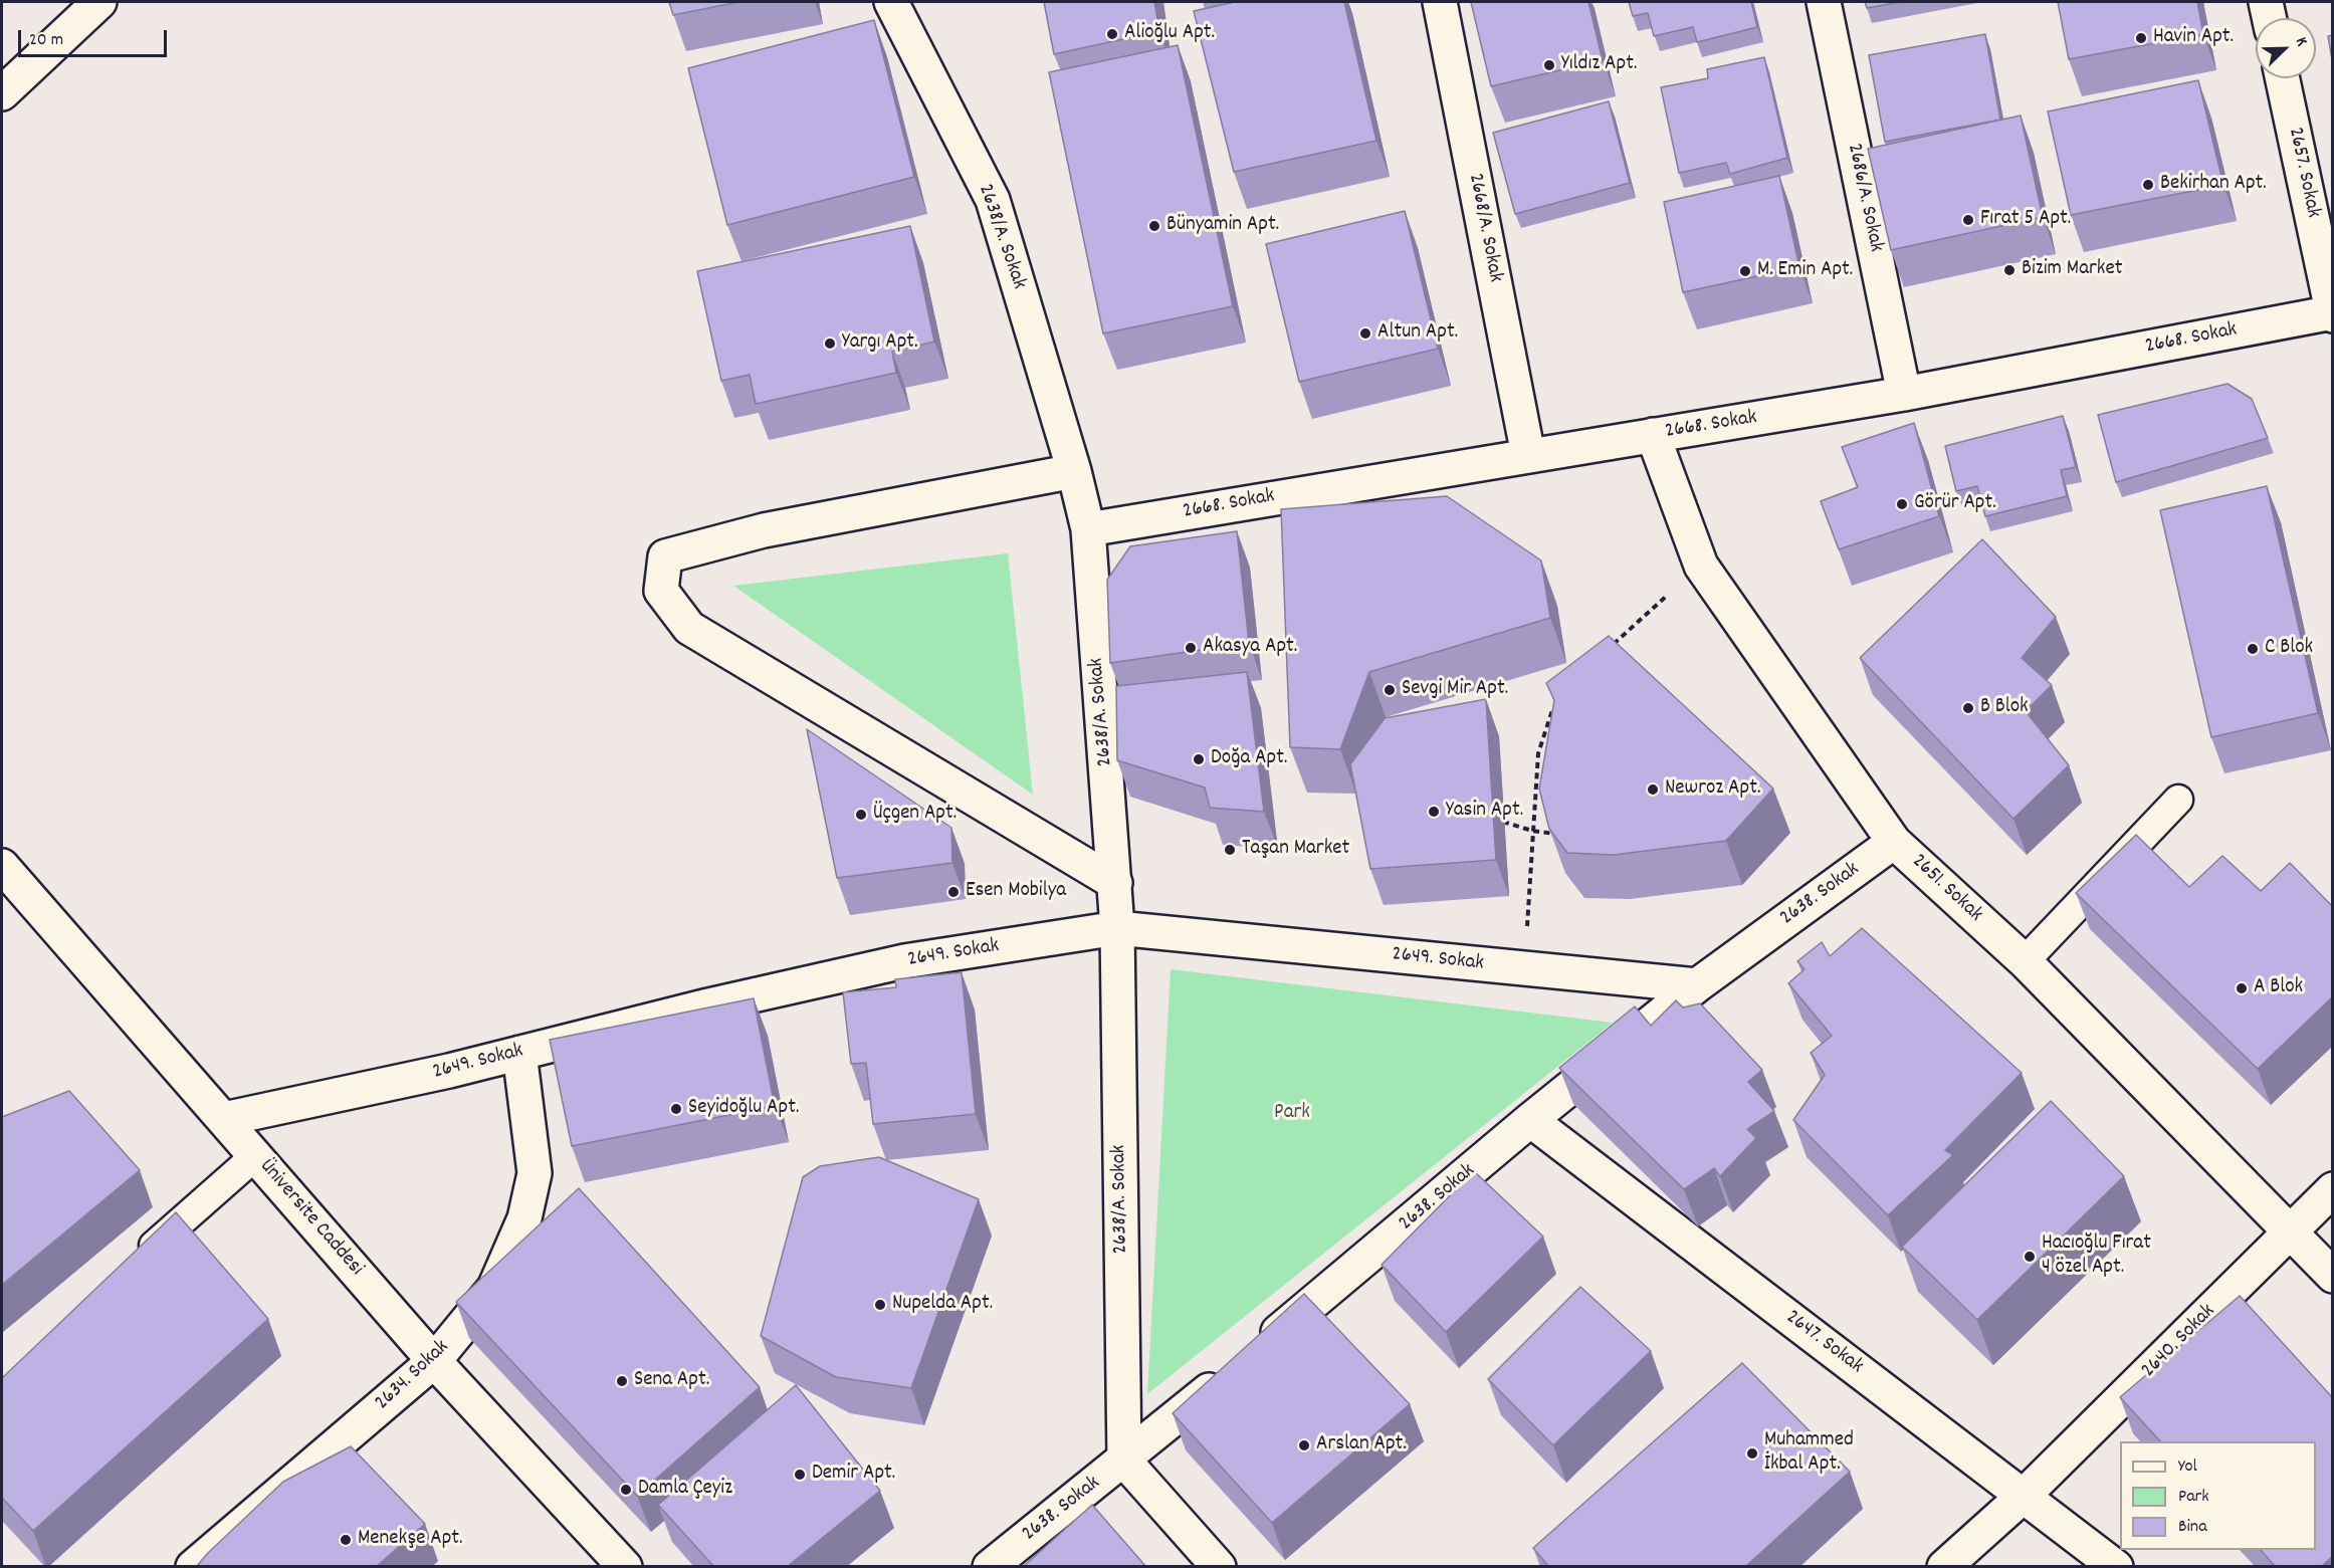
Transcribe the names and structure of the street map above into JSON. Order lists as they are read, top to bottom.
{
  "streets": {
    "street": [
      "2657. Sokak",
      "2686/A. Sokak",
      "2668/A. Sokak",
      "2638/A. Sokak",
      "2668. Sokak",
      "2651. Sokak",
      "2638. Sokak",
      "2649. Sokak",
      "Üniversite Caddesi",
      "2640. Sokak",
      "2647. Sokak",
      "2634. Sokak"
    ]
  },
  "crossings": [
    ["2657. Sokak", "2668. Sokak"],
    ["2686/A. Sokak", "2668. Sokak"],
    ["2668/A. Sokak", "2668. Sokak"],
    ["2638/A. Sokak", "2668. Sokak"],
    ["2638/A. Sokak", "2638. Sokak"],
    ["2638/A. Sokak", "2649. Sokak"],
    ["2668. Sokak", "2651. Sokak"],
    ["2651. Sokak", "2638. Sokak"],
    ["2651. Sokak", "2640. Sokak"],
    ["2638. Sokak", "2649. Sokak"],
    ["2638. Sokak", "2647. Sokak"],
    ["2649. Sokak", "Üniversite Caddesi"],
    ["2649. Sokak", "2634. Sokak"],
    ["Üniversite Caddesi", "2634. Sokak"],
    ["2640. Sokak", "2647. Sokak"]
  ],
  "parks": ["Park"],
  "places": [
    "Alioğlu Apt.",
    "Havin Apt.",
    "Yıldız Apt.",
    "Bekirhan Apt.",
    "Fırat 5 Apt.",
    "Bünyamin Apt.",
    "Bizim Market",
    "M. Emin Apt.",
    "Altun Apt.",
    "Yargı Apt.",
    "Görür Apt.",
    "Akasya Apt.",
    "C Blok",
    "Sevgi Mir Apt.",
    "B Blok",
    "Doğa Apt.",
    "Newroz Apt.",
    "Yasin Apt.",
    "Üçgen Apt.",
    "Taşan Market",
    "Esen Mobilya",
    "A Blok",
    "Seyidoğlu Apt.",
    "Hacıoğlu Fırat 4 özel Apt.",
    "Nupelda Apt.",
    "Sena Apt.",
    "Arslan Apt.",
    "Muhammed İkbal Apt.",
    "Demir Apt.",
    "Damla Çeyiz",
    "Menekşe Apt."
  ],
  "legend": ["Yol", "Park", "Bina"],
  "scale_bar": "20 m",
  "north": "top right"
}
